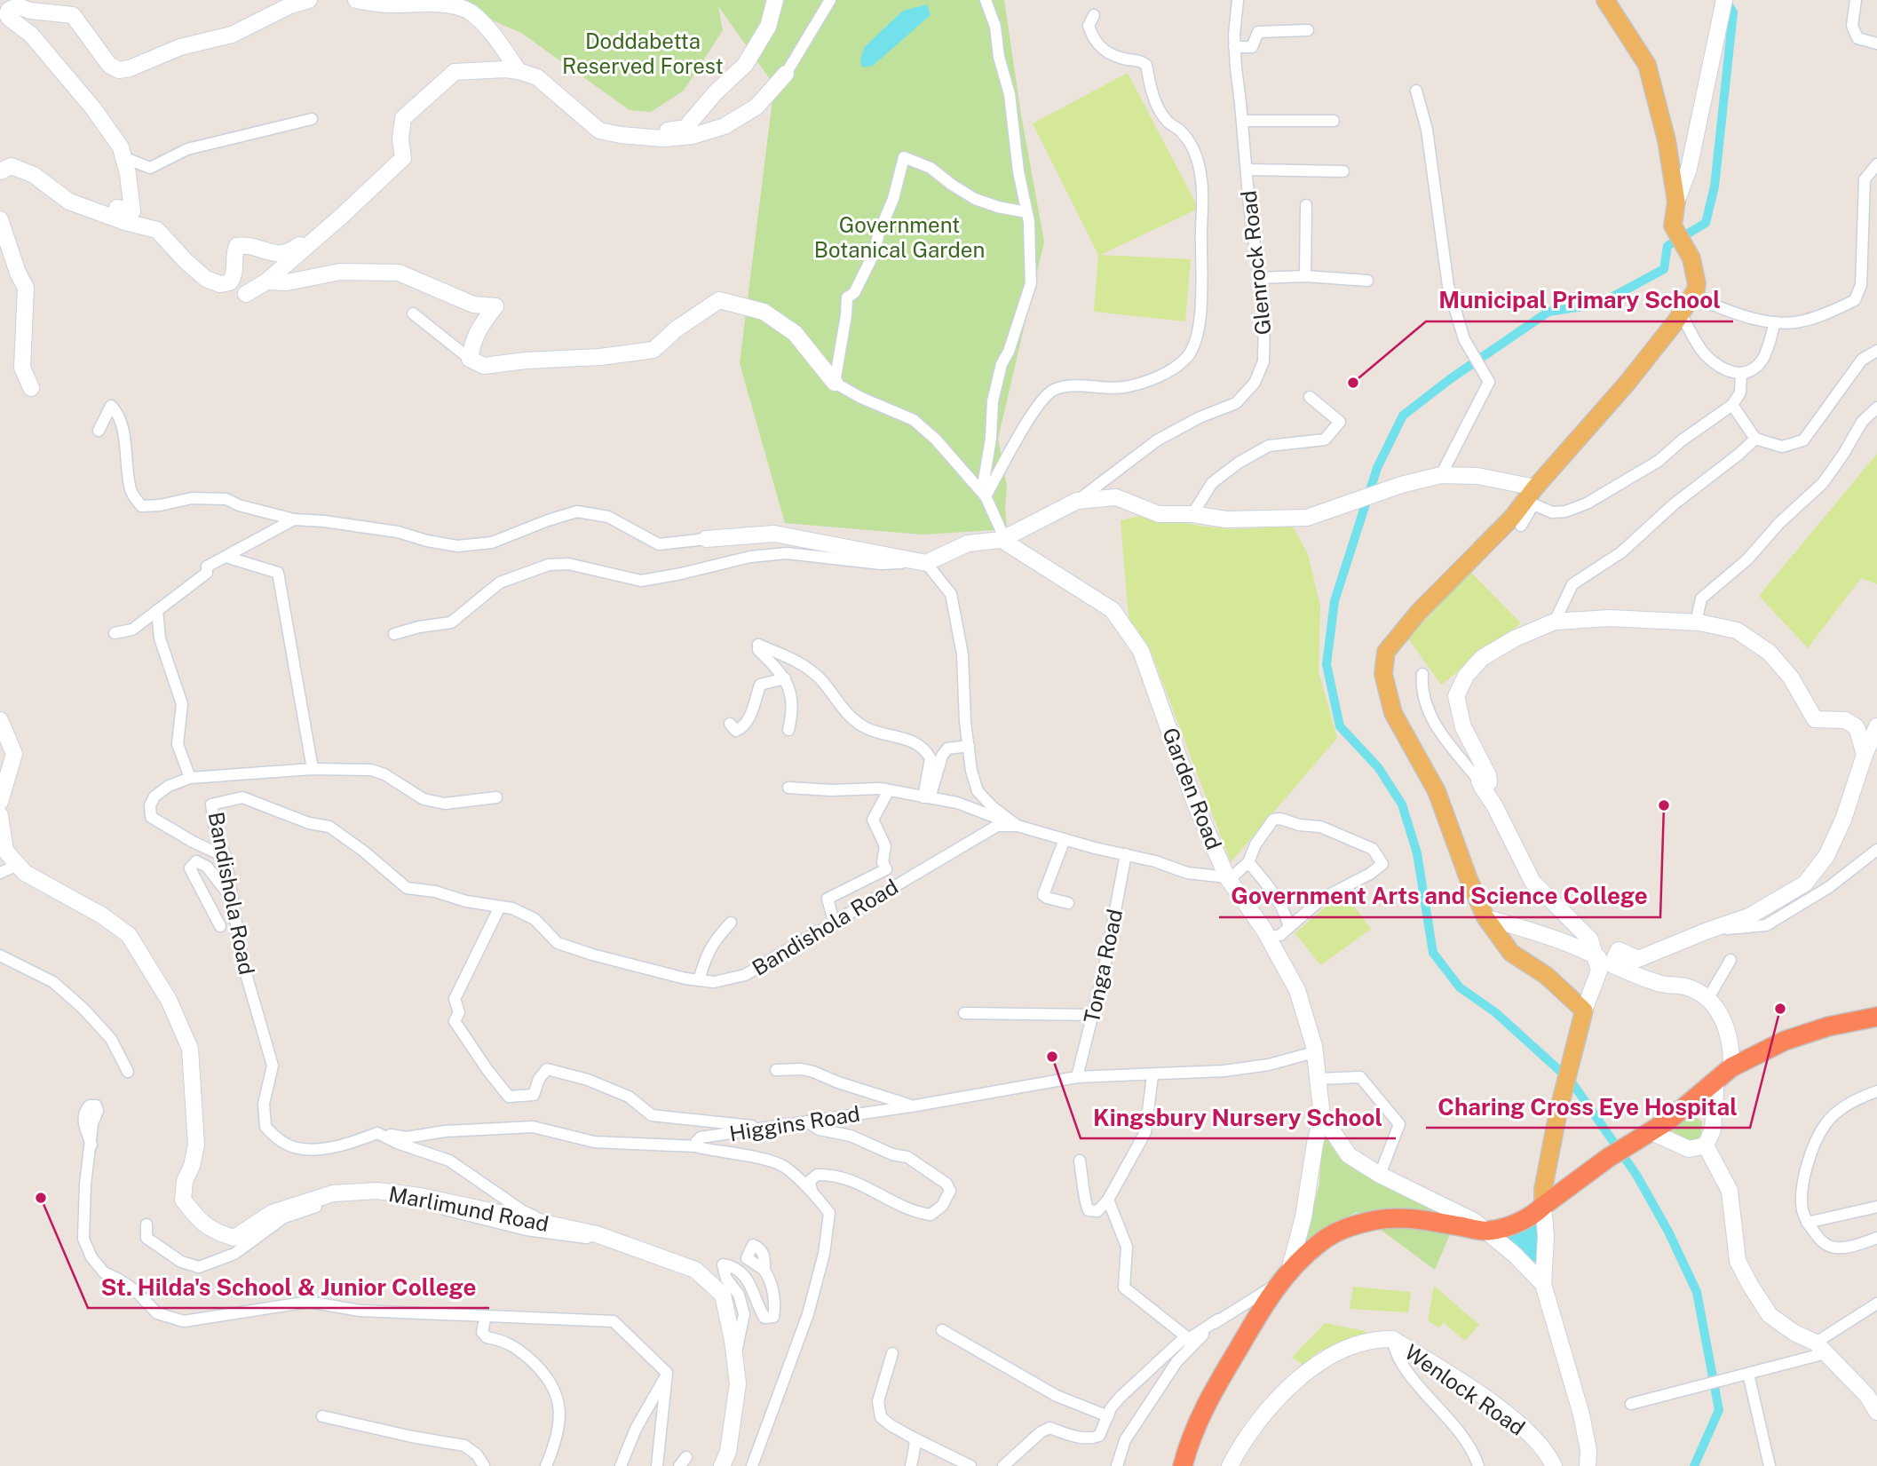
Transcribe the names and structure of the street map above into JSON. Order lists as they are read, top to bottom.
{
  "streets": {
    "street": [
      "Glenrock Road",
      "Garden Road",
      "Bandishola Road",
      "Tonga Road",
      "Higgins Road",
      "Marlimund Road",
      "Wenlock Road"
    ]
  },
  "crossings": [
    ["Garden Road", "Bandishola Road"],
    ["Garden Road", "Higgins Road"],
    ["Bandishola Road", "Tonga Road"],
    ["Tonga Road", "Higgins Road"]
  ],
  "parks": ["Doddabetta Reserved Forest", "Government Botanical Garden"],
  "places": [
    "Municipal Primary School",
    "Government Arts and Science College",
    "Charing Cross Eye Hospital",
    "Kingsbury Nursery School",
    "St. Hilda's School & Junior College"
  ]
}
